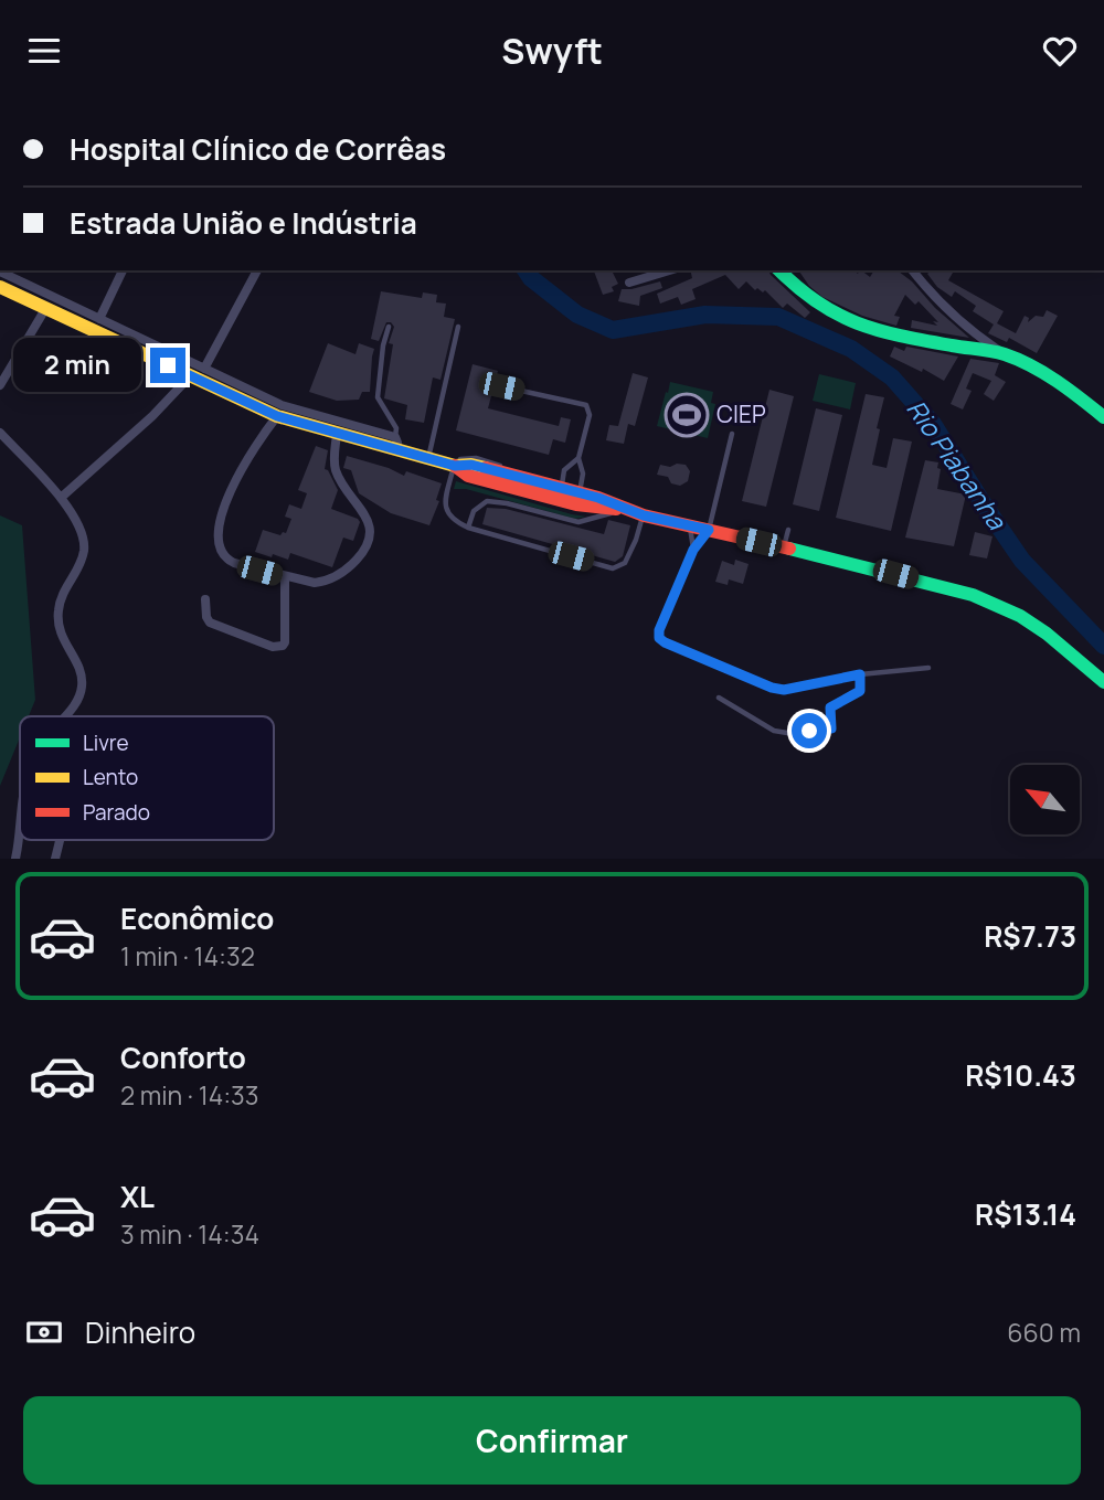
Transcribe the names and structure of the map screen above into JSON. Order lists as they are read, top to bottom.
{
  "water": ["Rio Piabanha"],
  "places": {
    "sports": ["CIEP"]
  },
  "legend": ["Livre", "Lento", "Parado"],
  "north": "top left",
  "page": {
    "header": "Swyft",
    "banner": ["Hospital Clínico de Corrêas", "Estrada União e Indústria"],
    "bubble": "2 min",
    "list": [
      {
        "name": "Econômico",
        "note": "1 min · 14:32",
        "value": "R$7.73"
      },
      {
        "name": "Conforto",
        "note": "2 min · 14:33",
        "value": "R$10.43"
      },
      {
        "name": "XL",
        "note": "3 min · 14:34",
        "value": "R$13.14"
      }
    ],
    "pay": ["Dinheiro", "660 m"],
    "buttons": "Confirmar"
  }
}
